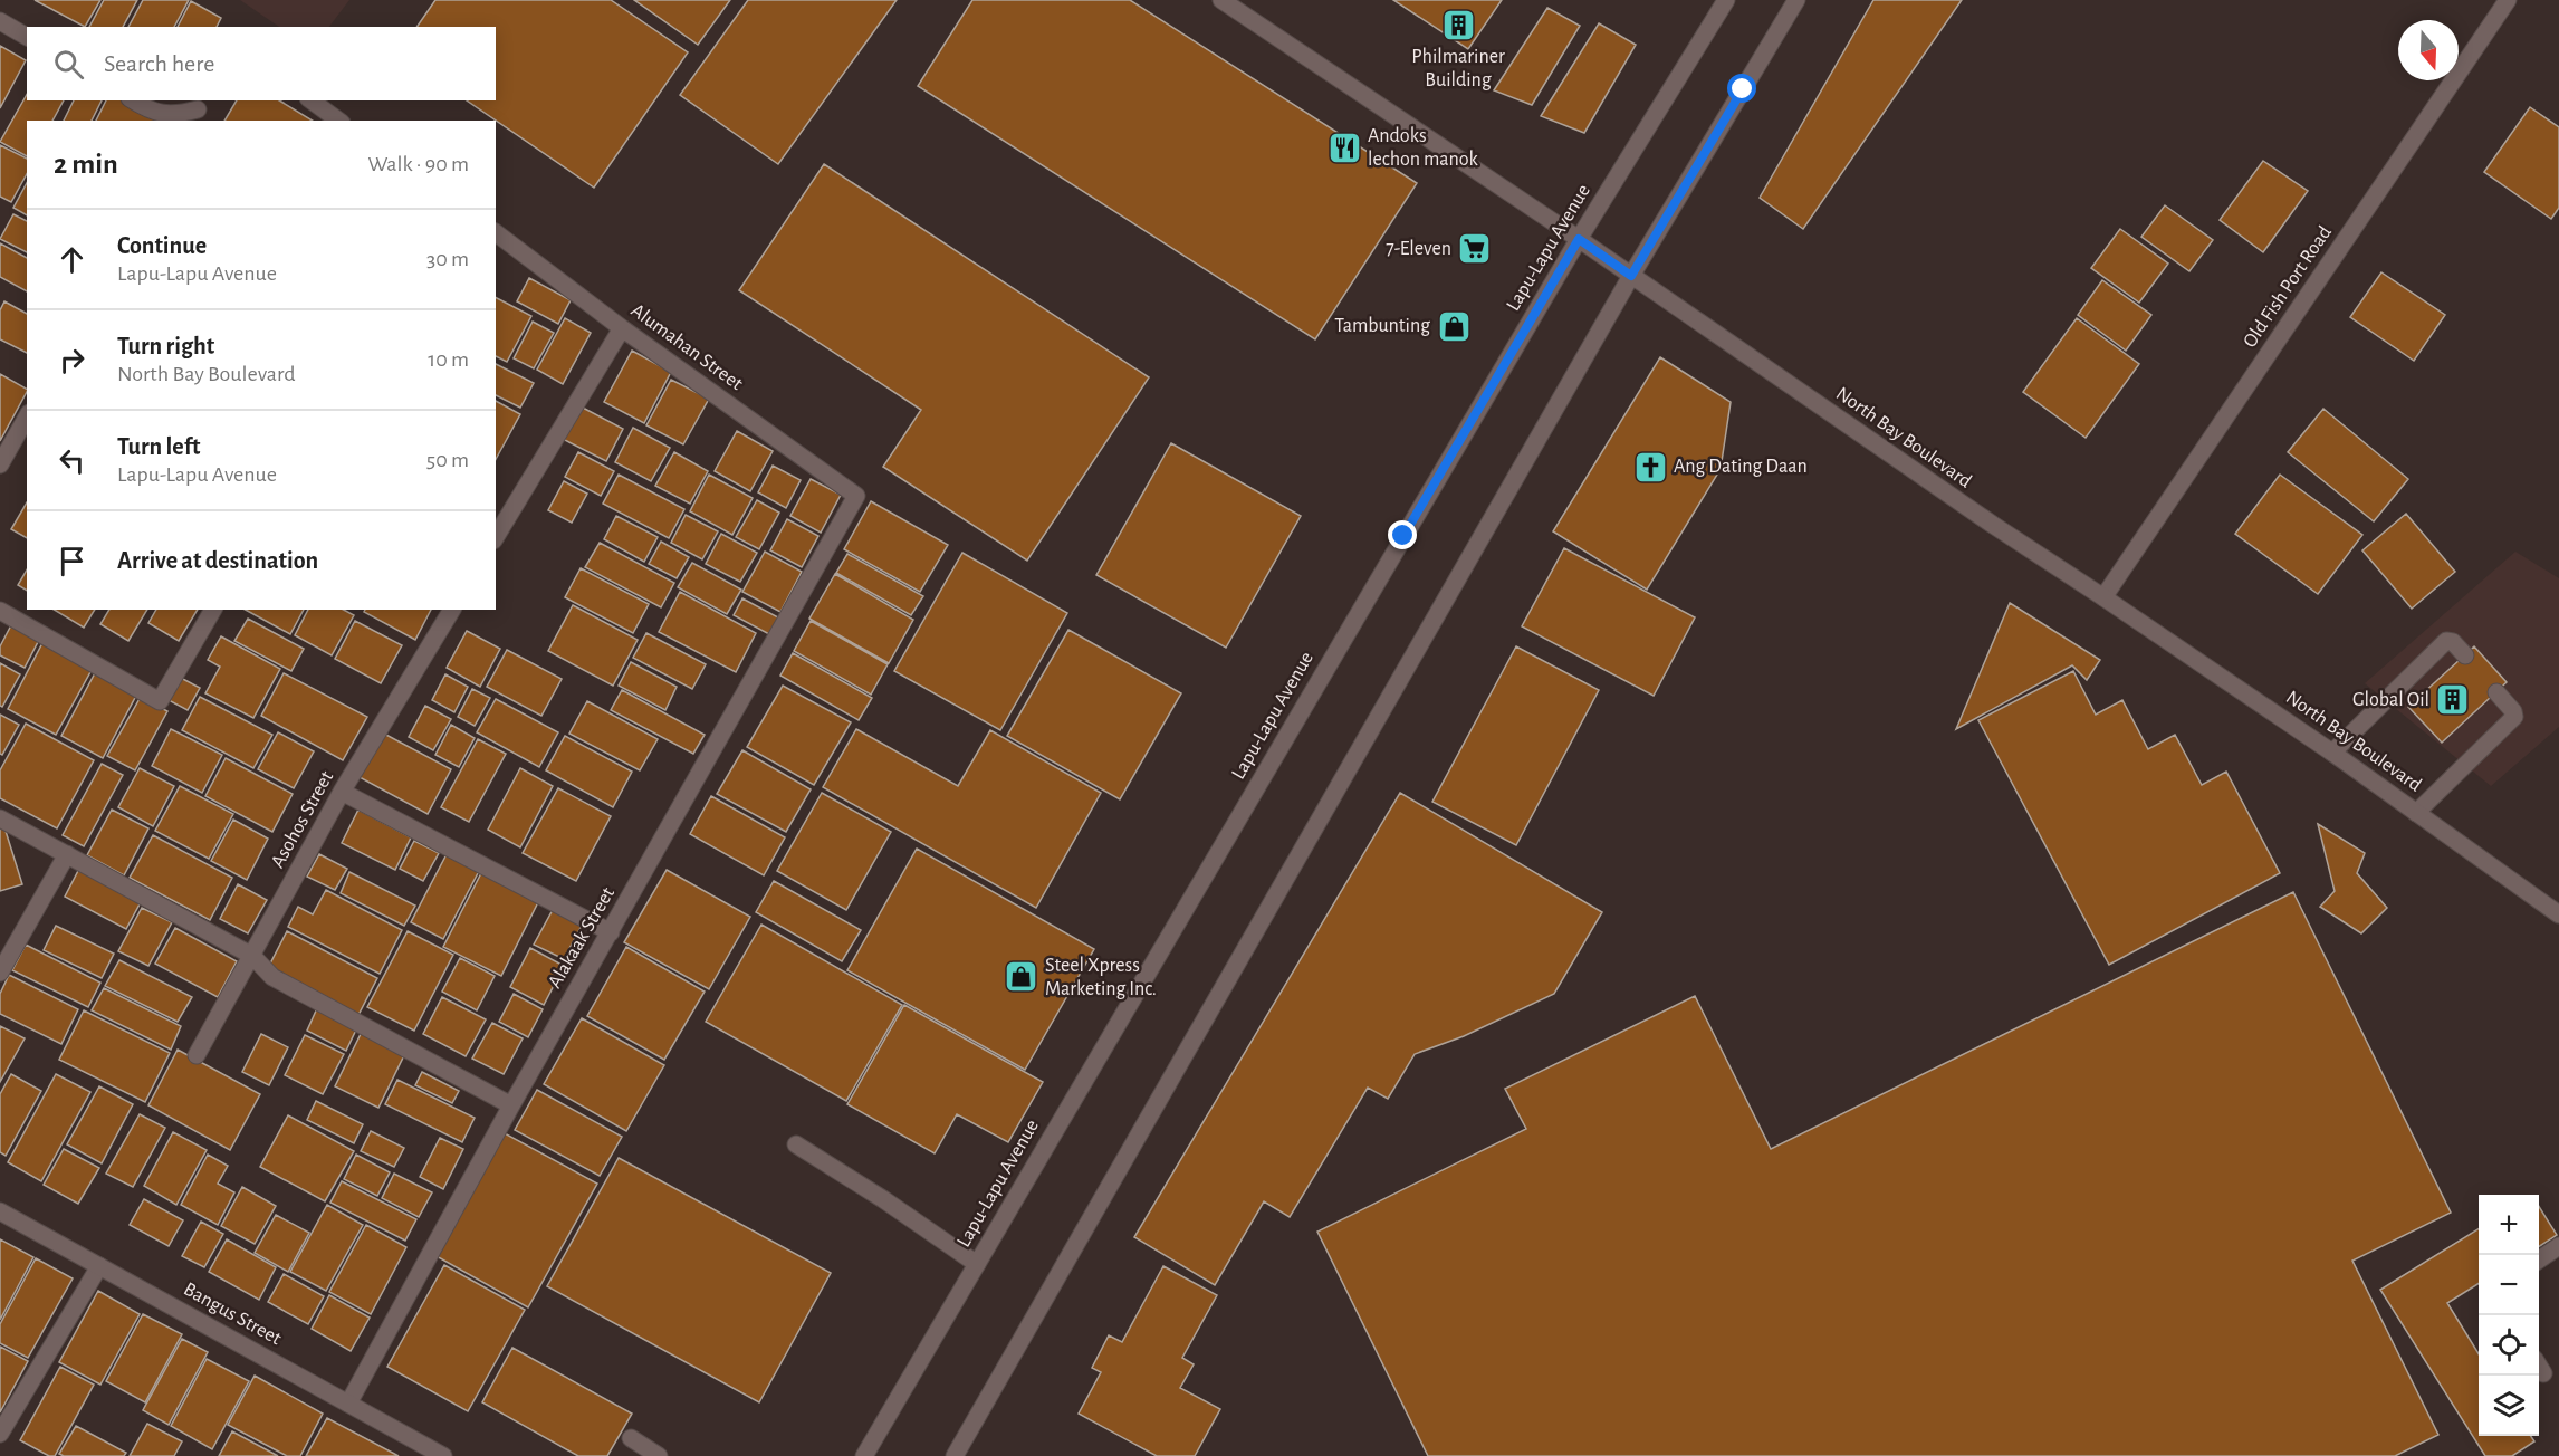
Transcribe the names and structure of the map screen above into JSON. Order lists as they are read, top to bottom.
{
  "streets": {
    "street": [
      "Lapu-Lapu Avenue",
      "Old Fish Port Road",
      "Alumahan Street",
      "North Bay Boulevard",
      "Asohos Street",
      "Alakaak Street",
      "Bangus Street"
    ]
  },
  "crossings": [
    ["Lapu-Lapu Avenue", "North Bay Boulevard"],
    ["Old Fish Port Road", "North Bay Boulevard"],
    ["Alumahan Street", "Alakaak Street"],
    ["Alakaak Street", "Bangus Street"]
  ],
  "places": {
    "building": ["Philmariner Building", "Global Oil"],
    "restaurant": ["Andoks lechon manok"],
    "supermarket": ["7-Eleven"],
    "shop": ["Tambunting", "Steel Xpress Marketing Inc."],
    "church": ["Ang Dating Daan"]
  },
  "north": "bottom",
  "page": {
    "search": "Search here",
    "heading": ["2 min", "Walk · 90 m"],
    "list": [
      ["Continue", "Lapu-Lapu Avenue", "30 m"],
      ["Turn right", "North Bay Boulevard", "10 m"],
      ["Turn left", "Lapu-Lapu Avenue", "50 m"],
      "Arrive at destination"
    ],
    "map_buttons": ["+", "−"]
  }
}
